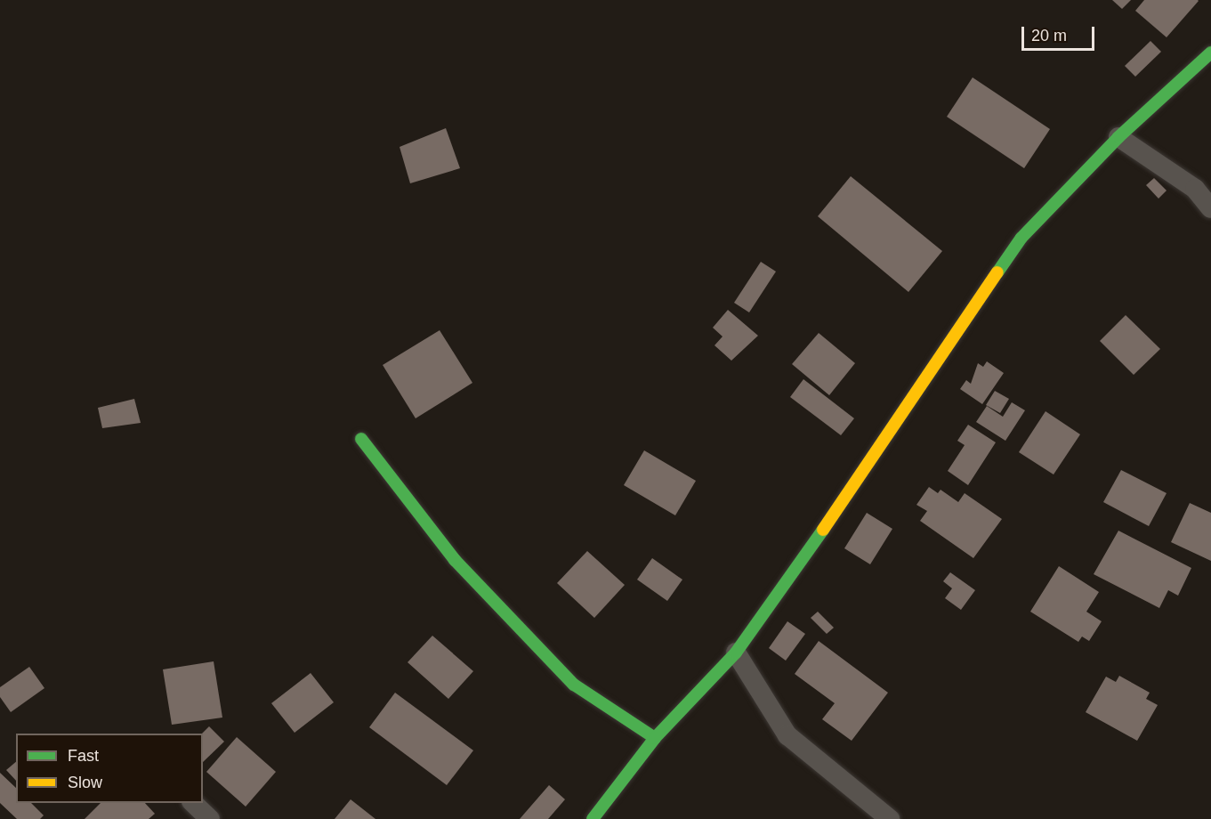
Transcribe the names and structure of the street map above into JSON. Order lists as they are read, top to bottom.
{
  "legend": ["Fast", "Slow"],
  "scale_bar": "20 m"
}
